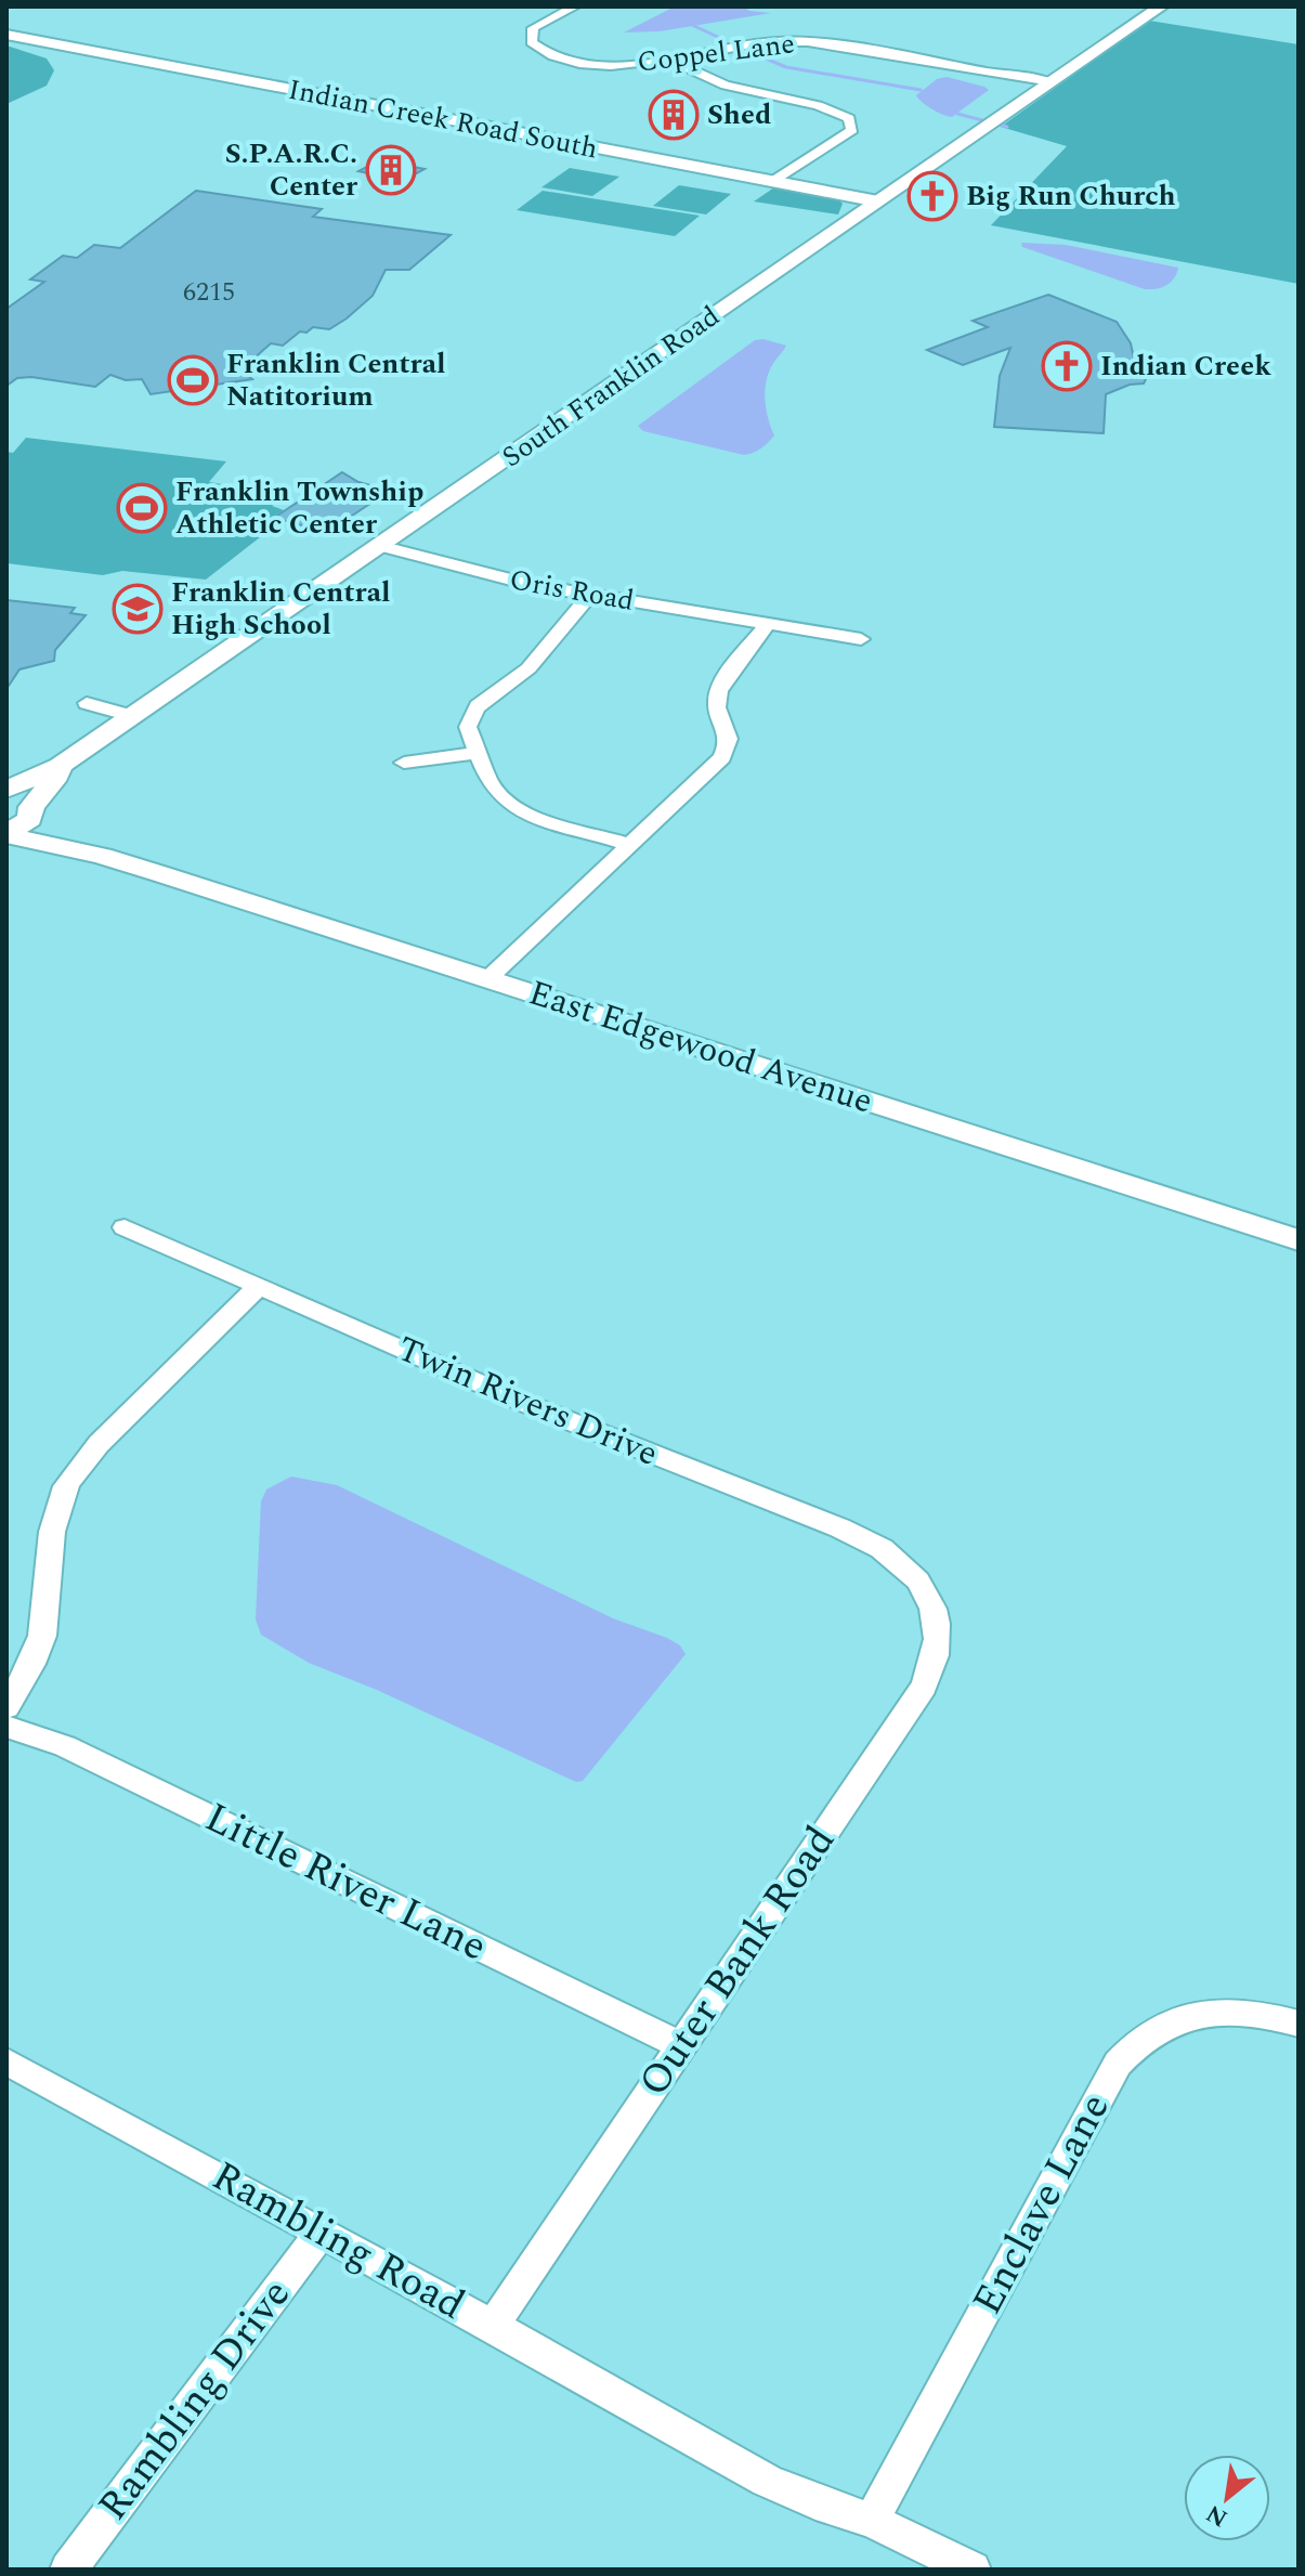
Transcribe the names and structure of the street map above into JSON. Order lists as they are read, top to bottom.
{
  "streets": {
    "main road": ["South Franklin Road", "East Edgewood Avenue"],
    "street": [
      "Coppel Lane",
      "Indian Creek Road South",
      "Oris Road",
      "Twin Rivers Drive",
      "Little River Lane",
      "Outer Bank Road",
      "Enclave Lane",
      "Rambling Road",
      "Rambling Drive"
    ]
  },
  "crossings": [
    ["Coppel Lane", "South Franklin Road"],
    ["Indian Creek Road South", "South Franklin Road"],
    ["South Franklin Road", "Oris Road"],
    ["South Franklin Road", "East Edgewood Avenue"],
    ["Twin Rivers Drive", "Outer Bank Road"],
    ["Little River Lane", "Outer Bank Road"],
    ["Outer Bank Road", "Rambling Road"],
    ["Enclave Lane", "Rambling Road"],
    ["Rambling Road", "Rambling Drive"]
  ],
  "places": {
    "building": ["Shed", "S.P.A.R.C. Center"],
    "church": ["Big Run Church", "Indian Creek"],
    "sports": ["Franklin Central Natitorium", "Franklin Township Athletic Center"],
    "school or university": ["Franklin Central High School"]
  },
  "house_numbers": ["6215"],
  "north": "bottom left"
}
